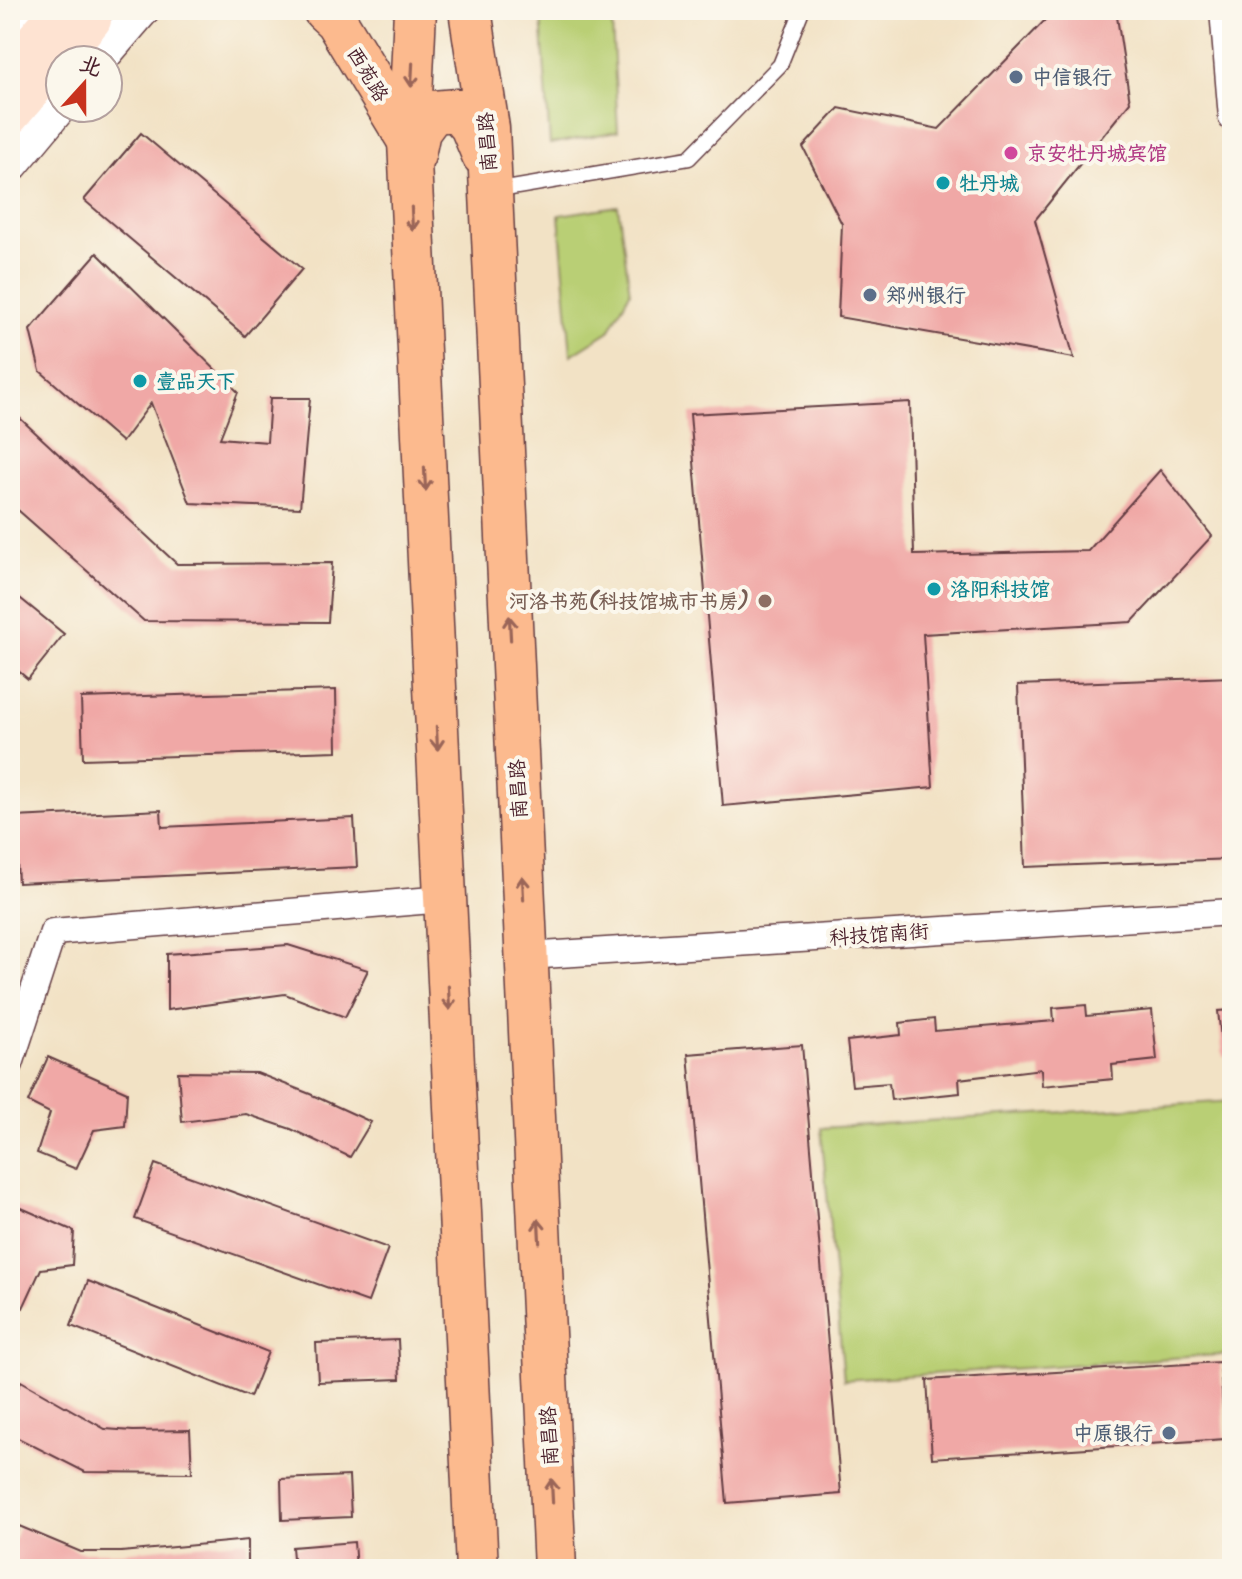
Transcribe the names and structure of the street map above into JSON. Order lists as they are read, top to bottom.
{
  "streets": {
    "main road": ["西苑路", "南昌路"],
    "street": ["科技馆南街"]
  },
  "crossings": [
    ["南昌路", "科技馆南街"]
  ],
  "places": [
    "中信银行",
    "京安牡丹城宾馆",
    "牡丹城",
    "郑州银行",
    "壹品天下",
    "洛阳科技馆",
    "河洛书苑(科技馆城市书房)",
    "中原银行"
  ],
  "north": "top"
}
